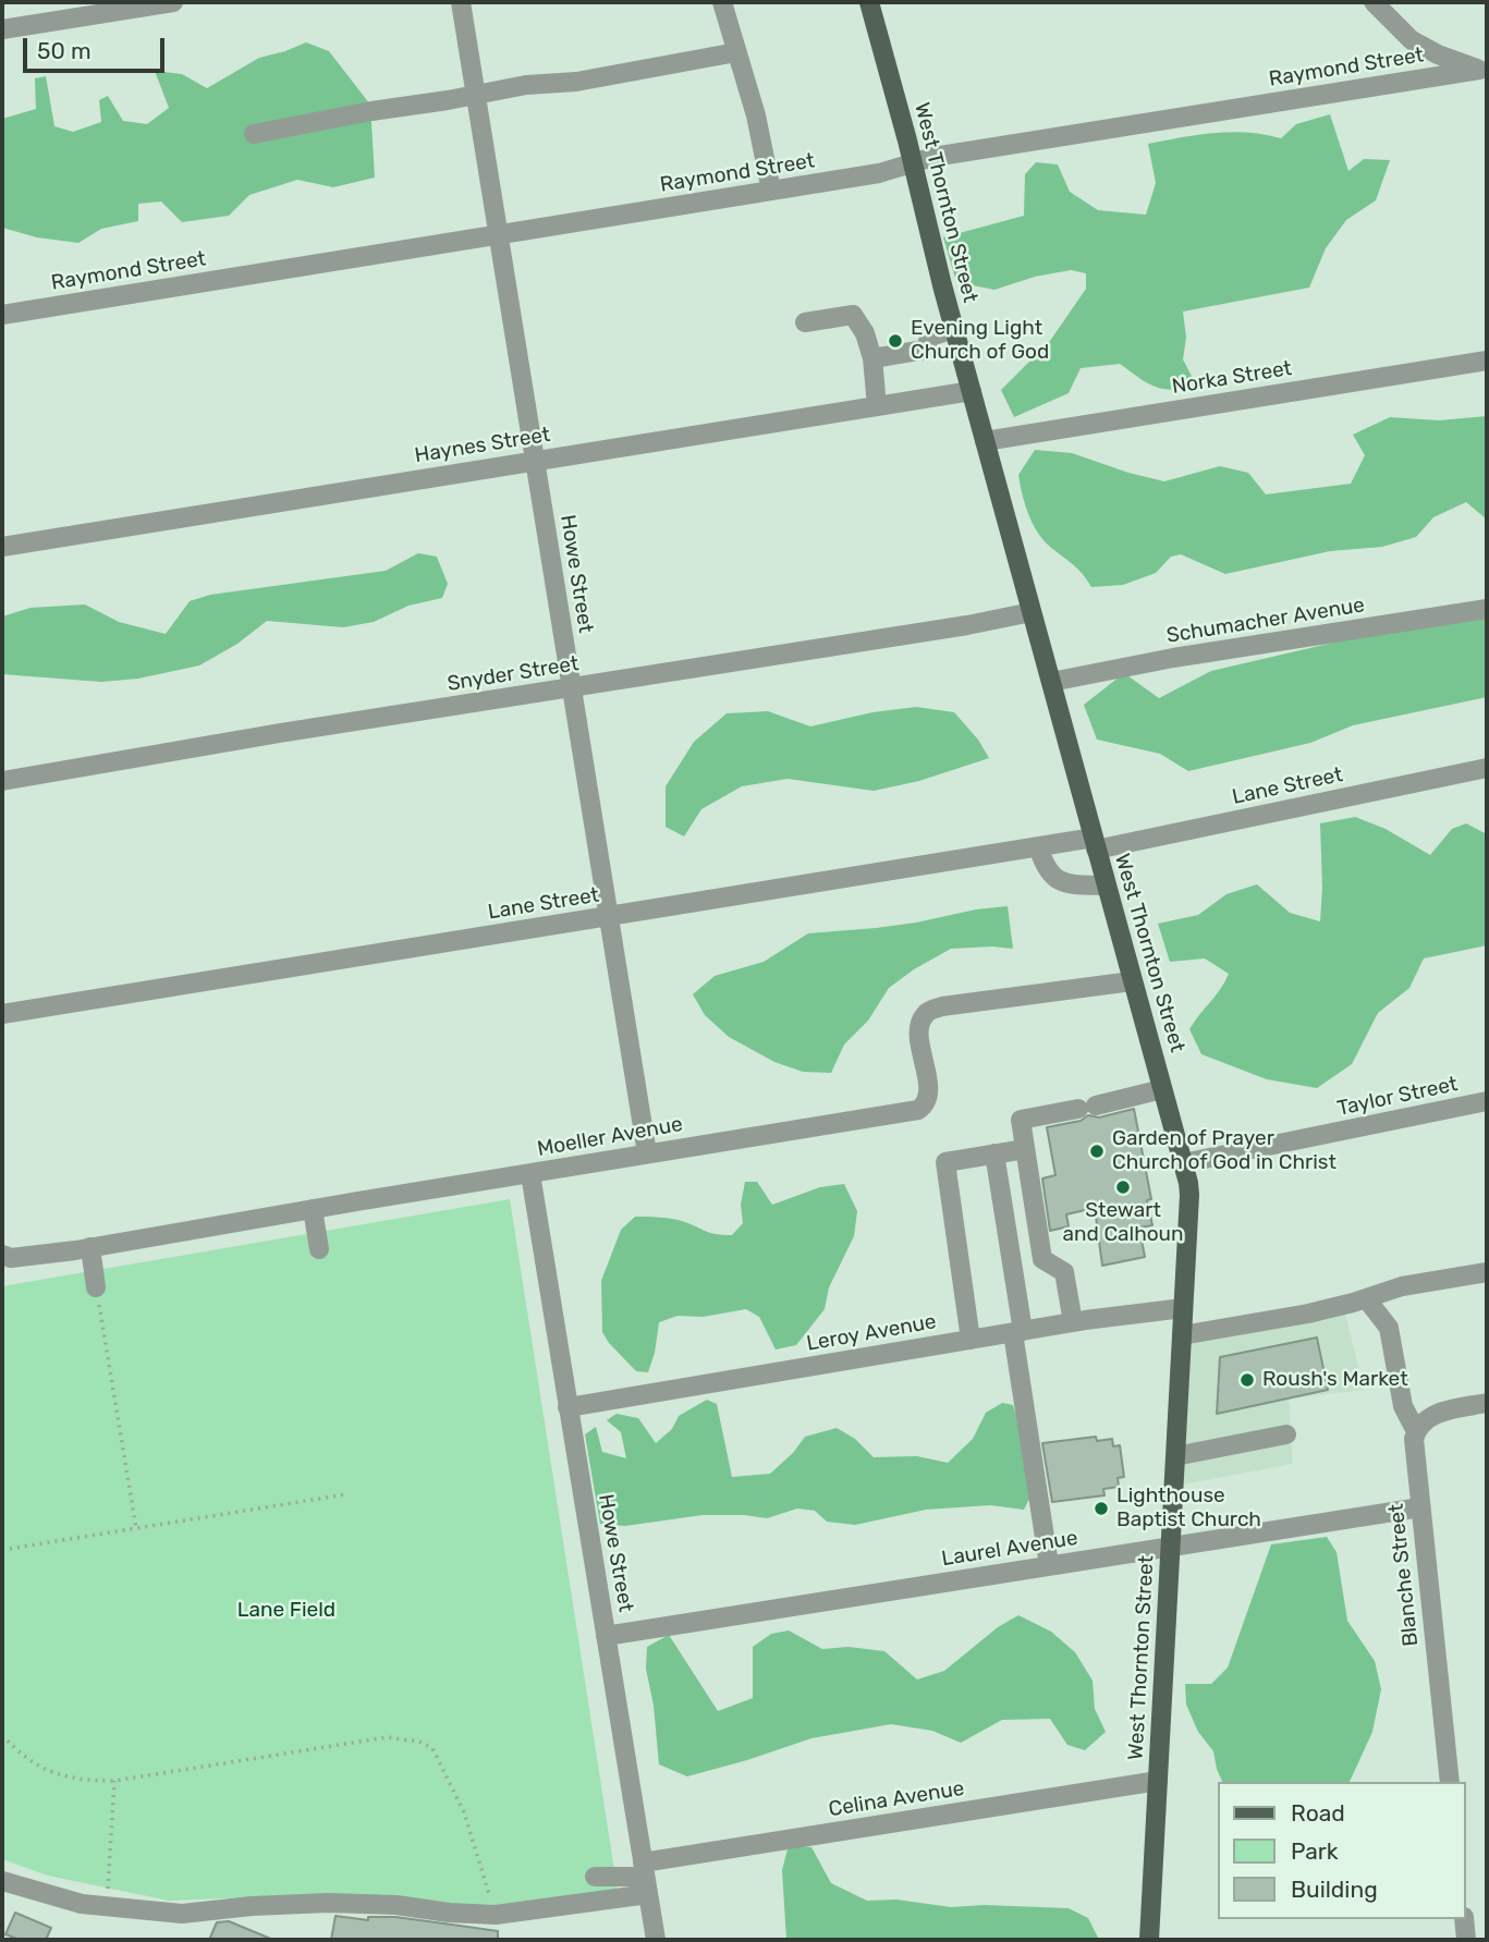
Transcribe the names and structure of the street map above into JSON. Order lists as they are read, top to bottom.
{
  "streets": {
    "main road": ["West Thornton Street"],
    "street": [
      "Raymond Street",
      "Norka Street",
      "Haynes Street",
      "Howe Street",
      "Schumacher Avenue",
      "Snyder Street",
      "Lane Street",
      "Taylor Street",
      "Moeller Avenue",
      "Leroy Avenue",
      "Laurel Avenue",
      "Blanche Street",
      "Celina Avenue"
    ]
  },
  "crossings": [
    ["Raymond Street", "West Thornton Street"],
    ["Raymond Street", "Howe Street"],
    ["West Thornton Street", "Norka Street"],
    ["West Thornton Street", "Haynes Street"],
    ["West Thornton Street", "Schumacher Avenue"],
    ["West Thornton Street", "Snyder Street"],
    ["West Thornton Street", "Lane Street"],
    ["West Thornton Street", "Taylor Street"],
    ["West Thornton Street", "Moeller Avenue"],
    ["West Thornton Street", "Leroy Avenue"],
    ["West Thornton Street", "Laurel Avenue"],
    ["West Thornton Street", "Celina Avenue"],
    ["Haynes Street", "Howe Street"],
    ["Howe Street", "Snyder Street"],
    ["Howe Street", "Lane Street"],
    ["Howe Street", "Moeller Avenue"],
    ["Howe Street", "Leroy Avenue"],
    ["Howe Street", "Laurel Avenue"],
    ["Howe Street", "Celina Avenue"],
    ["Laurel Avenue", "Blanche Street"]
  ],
  "parks": ["Lane Field"],
  "places": [
    "Evening Light Church of God",
    "Garden of Prayer Church of God in Christ",
    "Stewart and Calhoun",
    "Roush's Market",
    "Lighthouse Baptist Church"
  ],
  "legend": ["Road", "Park", "Building"],
  "scale_bar": "50 m"
}
